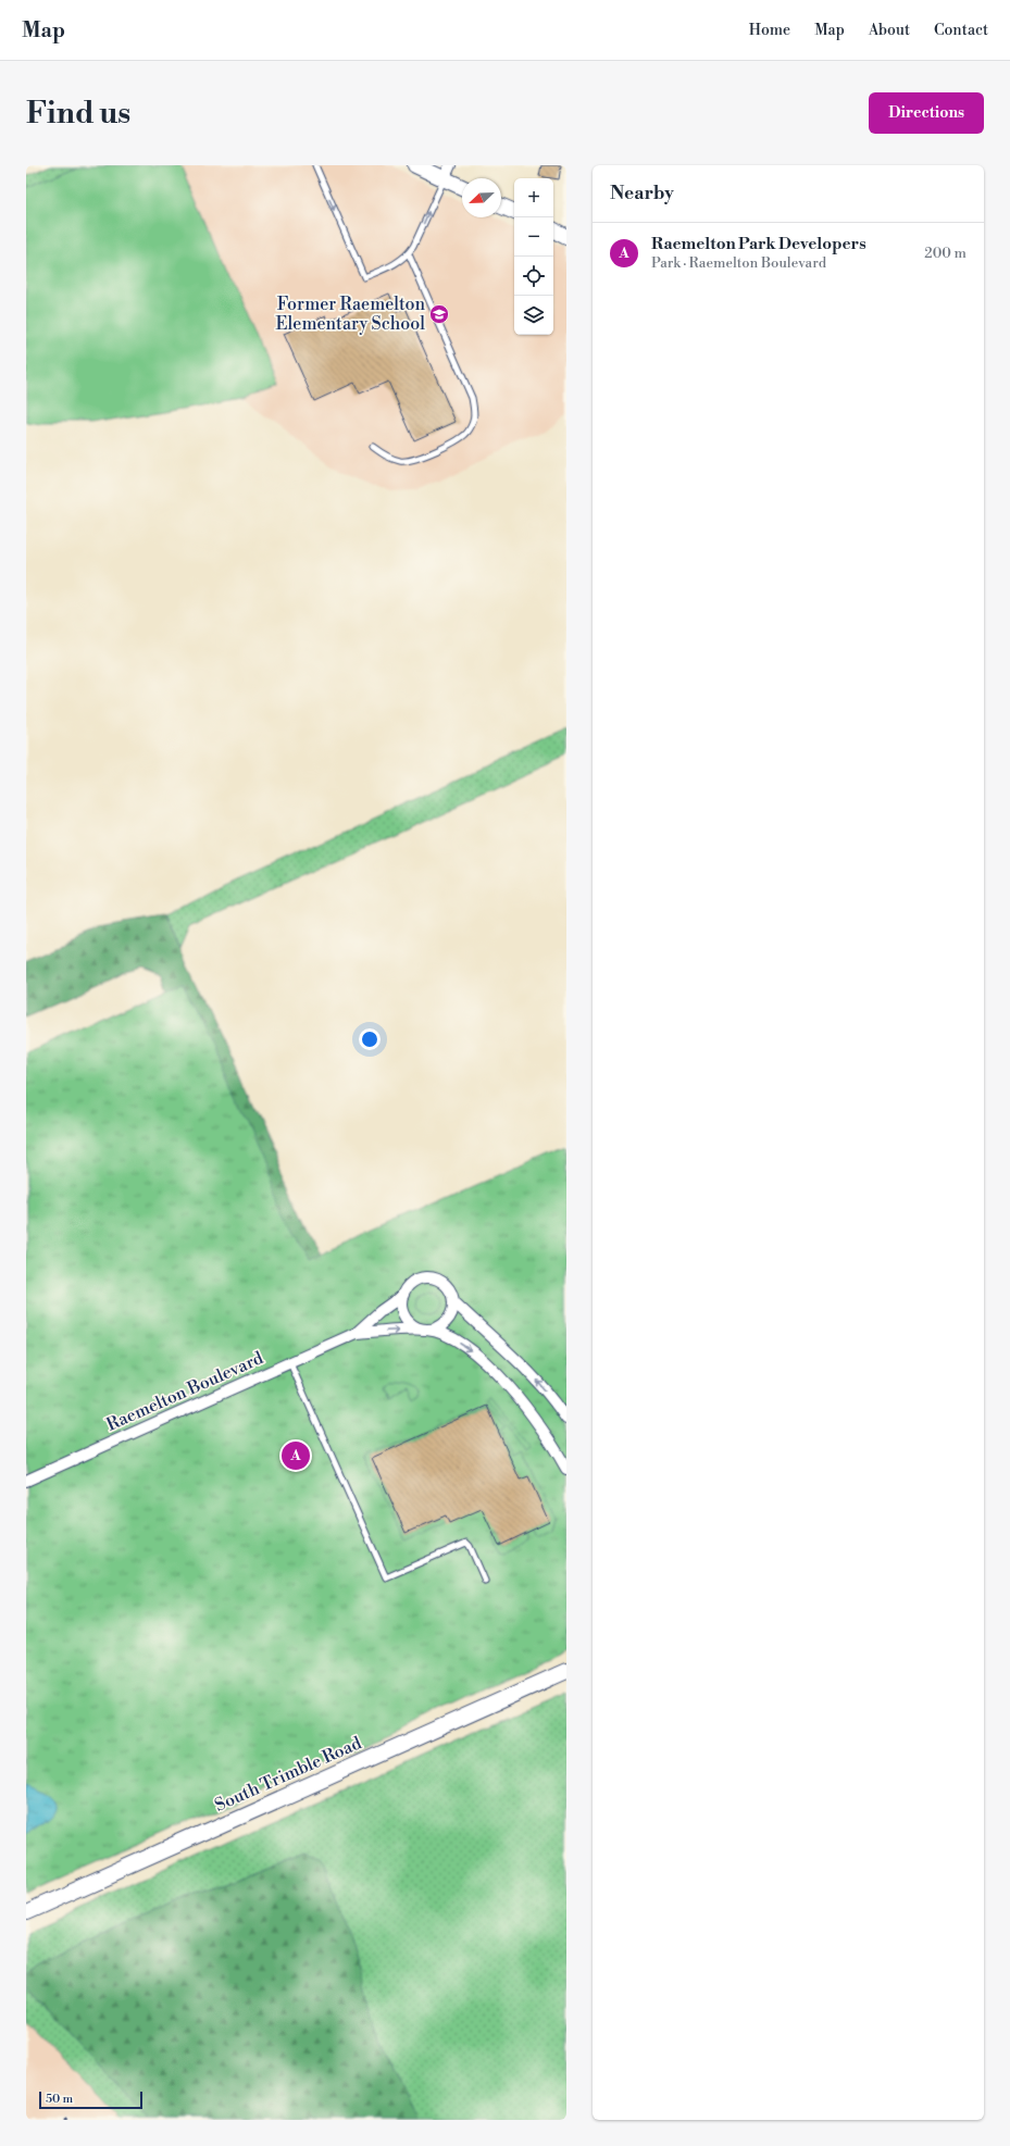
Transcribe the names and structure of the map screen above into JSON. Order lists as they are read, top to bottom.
{
  "streets": {
    "main road": ["South Trimble Road"],
    "street": ["Raemelton Boulevard"]
  },
  "places": {
    "school or university": ["Former Raemelton Elementary School"]
  },
  "scale_bar": "50 m",
  "north": "bottom left",
  "page": {
    "header": "Map",
    "nav": [
      "Home",
      "Map",
      "About",
      "Contact"
    ],
    "buttons": "Directions",
    "title": "Find us",
    "heading": "Nearby",
    "map_buttons": ["+", "−"],
    "list": [
      {
        "mark": "A",
        "name": "Raemelton Park Developers",
        "note": "Park · Raemelton Boulevard",
        "value": "200 m"
      }
    ],
    "pins": "A",
    "scale": "50 m"
  }
}
